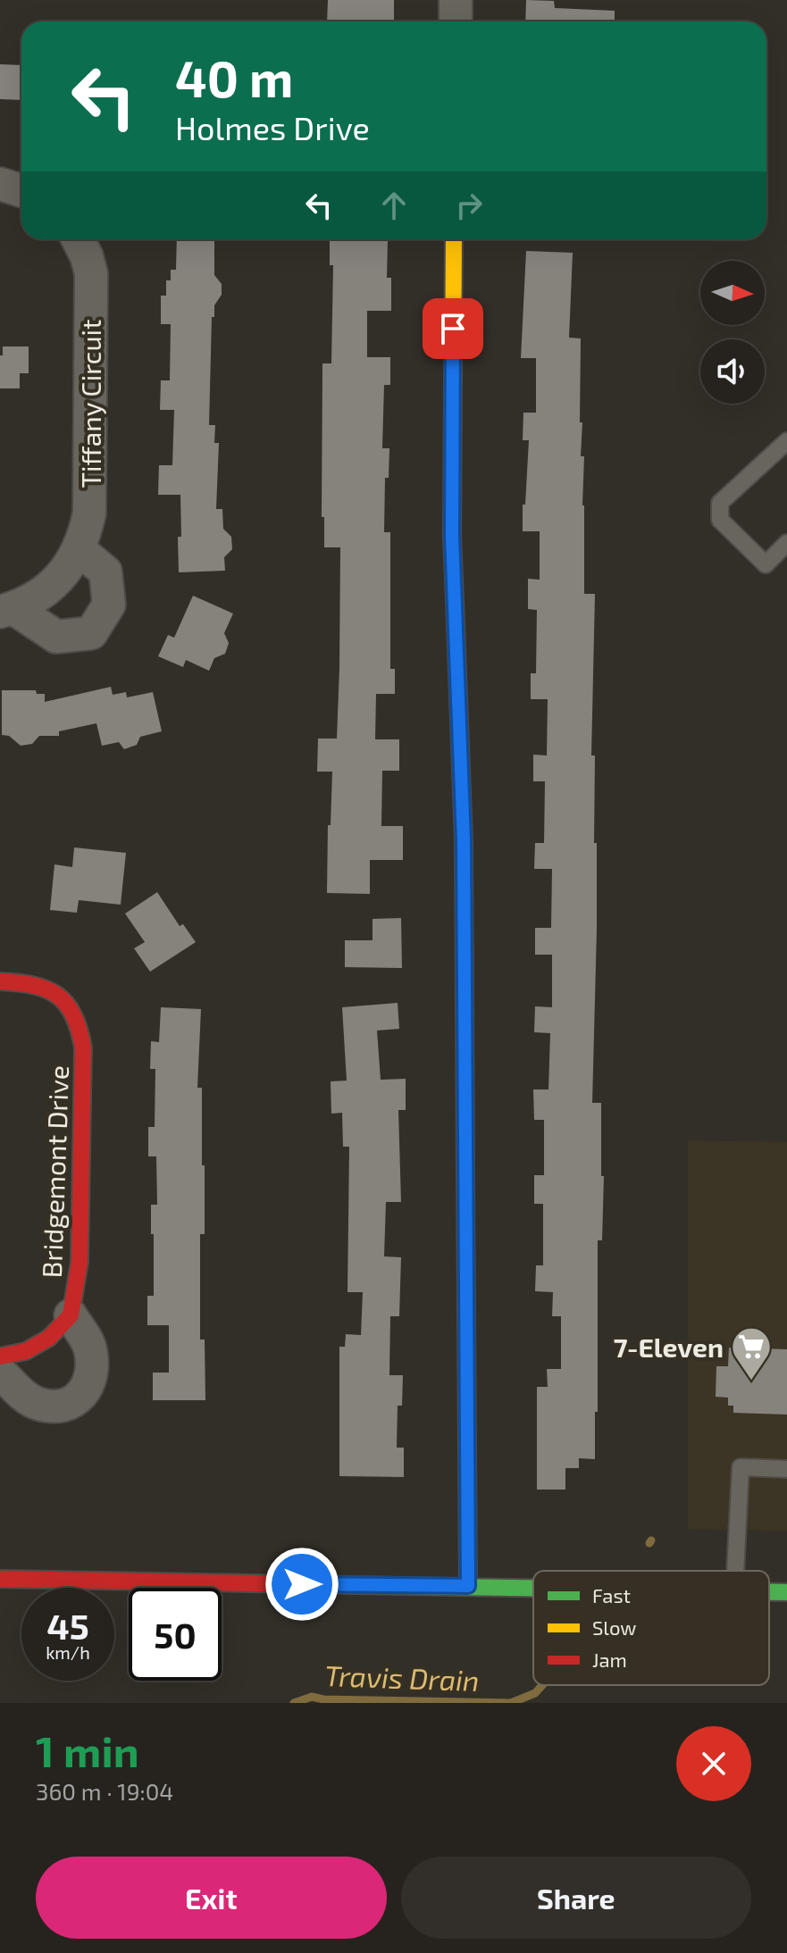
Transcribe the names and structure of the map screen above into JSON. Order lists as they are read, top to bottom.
{
  "streets": {
    "street": ["Tiffany Circuit", "Bridgemont Drive"]
  },
  "water": ["Travis Drain"],
  "places": {
    "supermarket": ["7-Eleven"]
  },
  "legend": ["Fast", "Slow", "Jam"],
  "north": "right",
  "page": {
    "turn": ["40 m", "Holmes Drive"],
    "speed": "45 km/h",
    "limit": "50",
    "heading": ["1 min", "360 m · 19:04"],
    "buttons": ["Exit", "Share"]
  }
}
